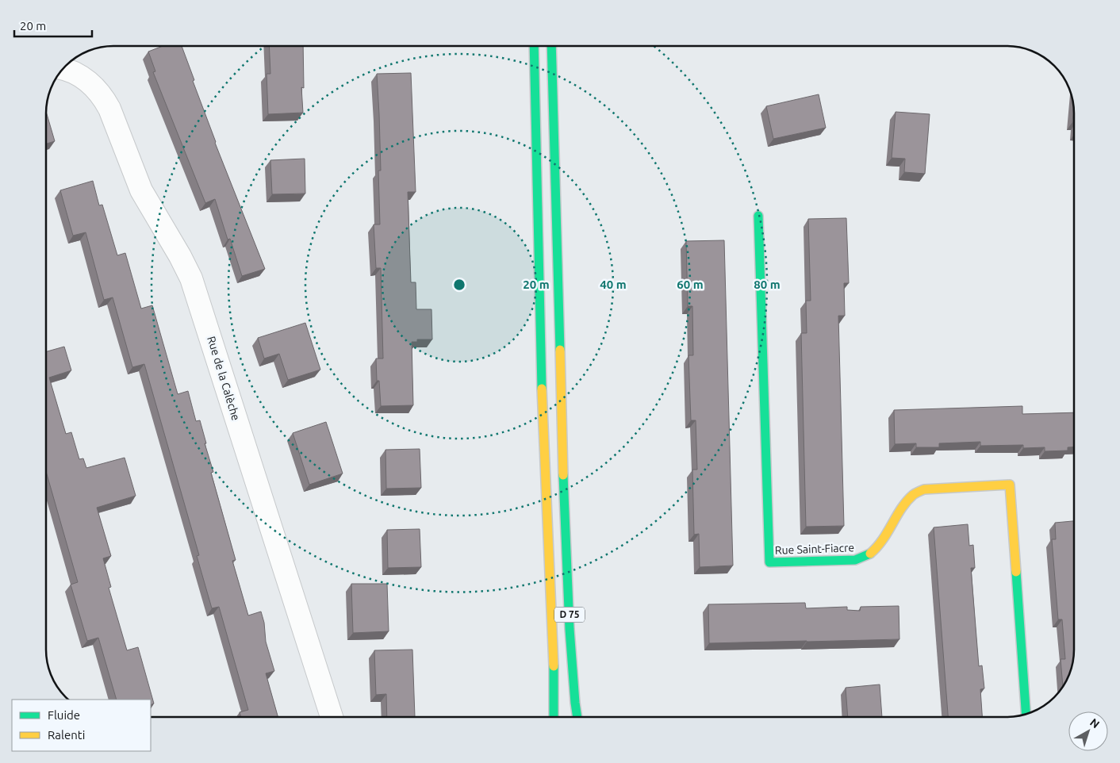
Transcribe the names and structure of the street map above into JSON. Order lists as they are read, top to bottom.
{
  "streets": {
    "main road": ["Rue Saint-Fiacre", "D 75"],
    "street": ["Rue de la Calèche"]
  },
  "legend": ["Fluide", "Ralenti"],
  "scale_bar": "20 m",
  "north": "top right",
  "rings": [
    "20 m",
    "40 m",
    "60 m",
    "80 m"
  ]
}
